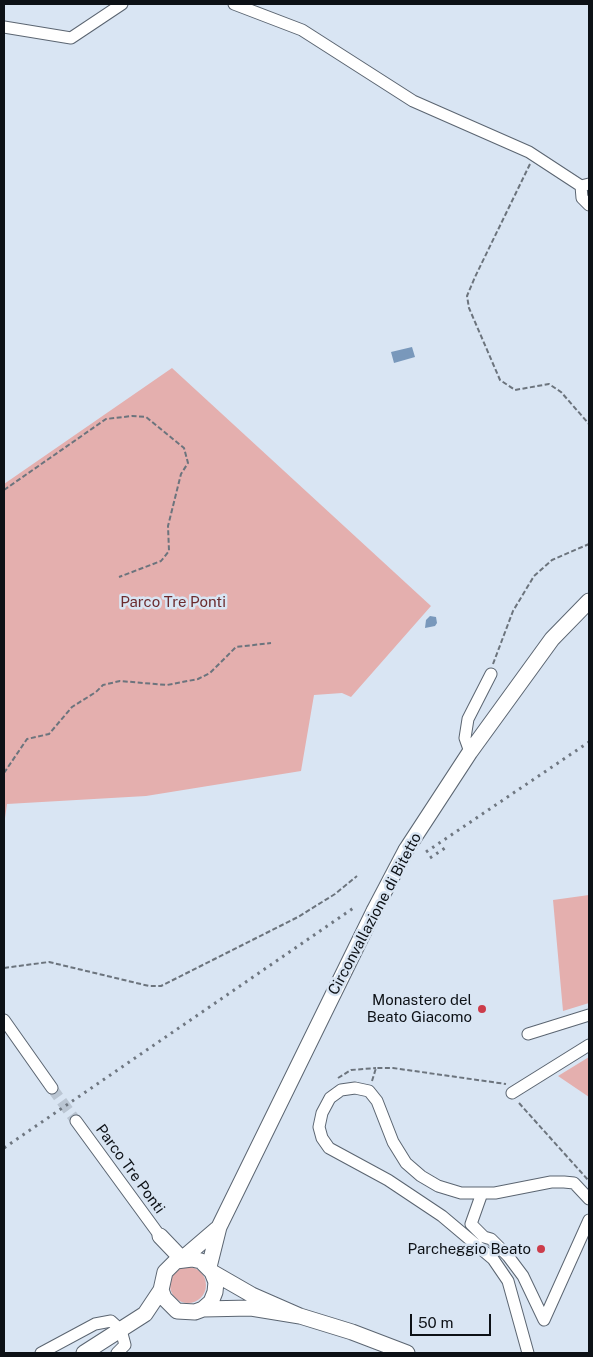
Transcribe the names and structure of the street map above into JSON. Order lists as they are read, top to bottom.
{
  "streets": {
    "main road": ["Circonvallazione di Bitetto"],
    "street": ["Parco Tre Ponti"]
  },
  "parks": ["Parco Tre Ponti"],
  "places": ["Monastero del Beato Giacomo", "Parcheggio Beato"],
  "scale_bar": "50 m"
}
